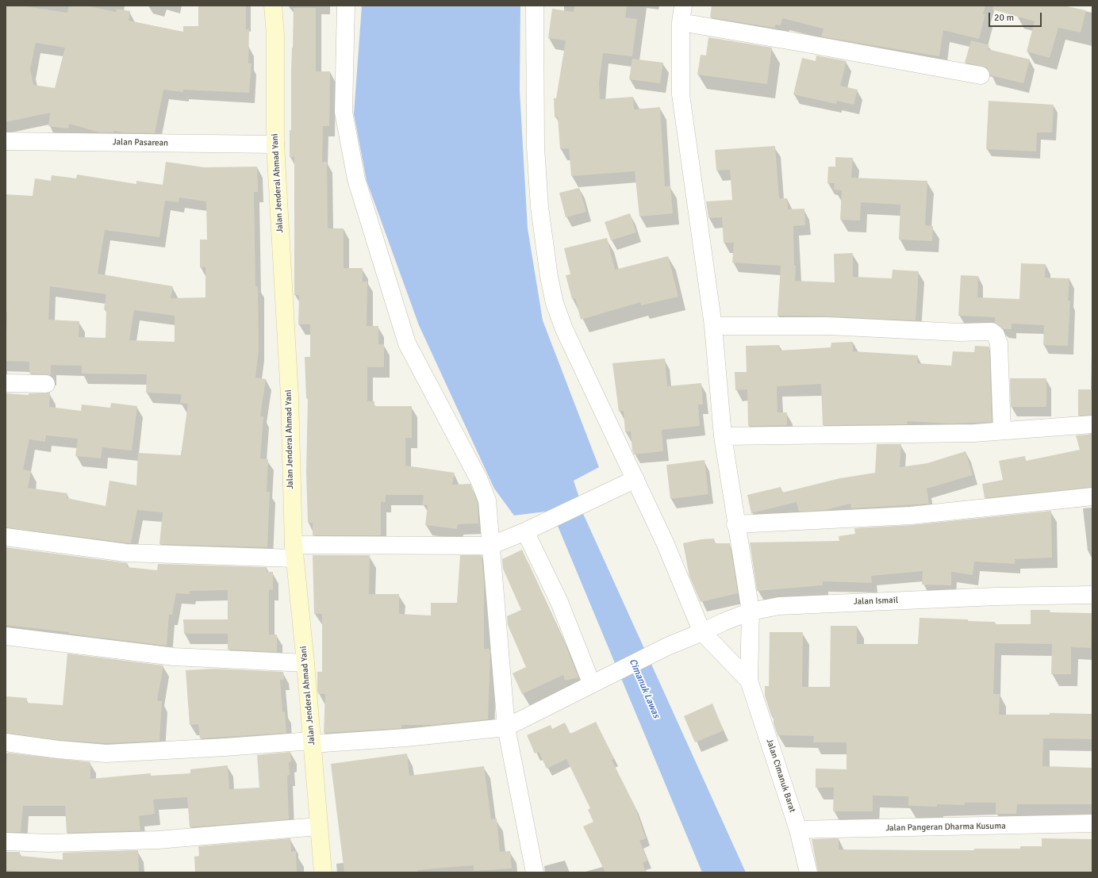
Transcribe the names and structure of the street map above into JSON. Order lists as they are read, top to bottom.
{
  "streets": {
    "main road": ["Jalan Jenderal Ahmad Yani"],
    "street": [
      "Jalan Pasarean",
      "Jalan Ismail",
      "Jalan Cimanuk Barat",
      "Jalan Pangeran Dharma Kusuma"
    ]
  },
  "crossings": [
    ["Jalan Pasarean", "Jalan Jenderal Ahmad Yani"],
    ["Jalan Cimanuk Barat", "Jalan Pangeran Dharma Kusuma"]
  ],
  "water": ["Cimanuk Lawas"],
  "scale_bar": "20 m"
}
